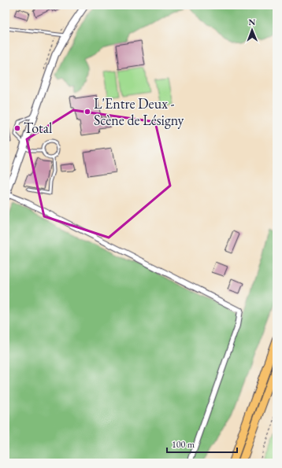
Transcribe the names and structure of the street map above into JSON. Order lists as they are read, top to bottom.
{
  "places": ["L'Entre Deux - Scène de Lésigny", "Total"],
  "scale_bar": "100 m",
  "north": "top"
}
